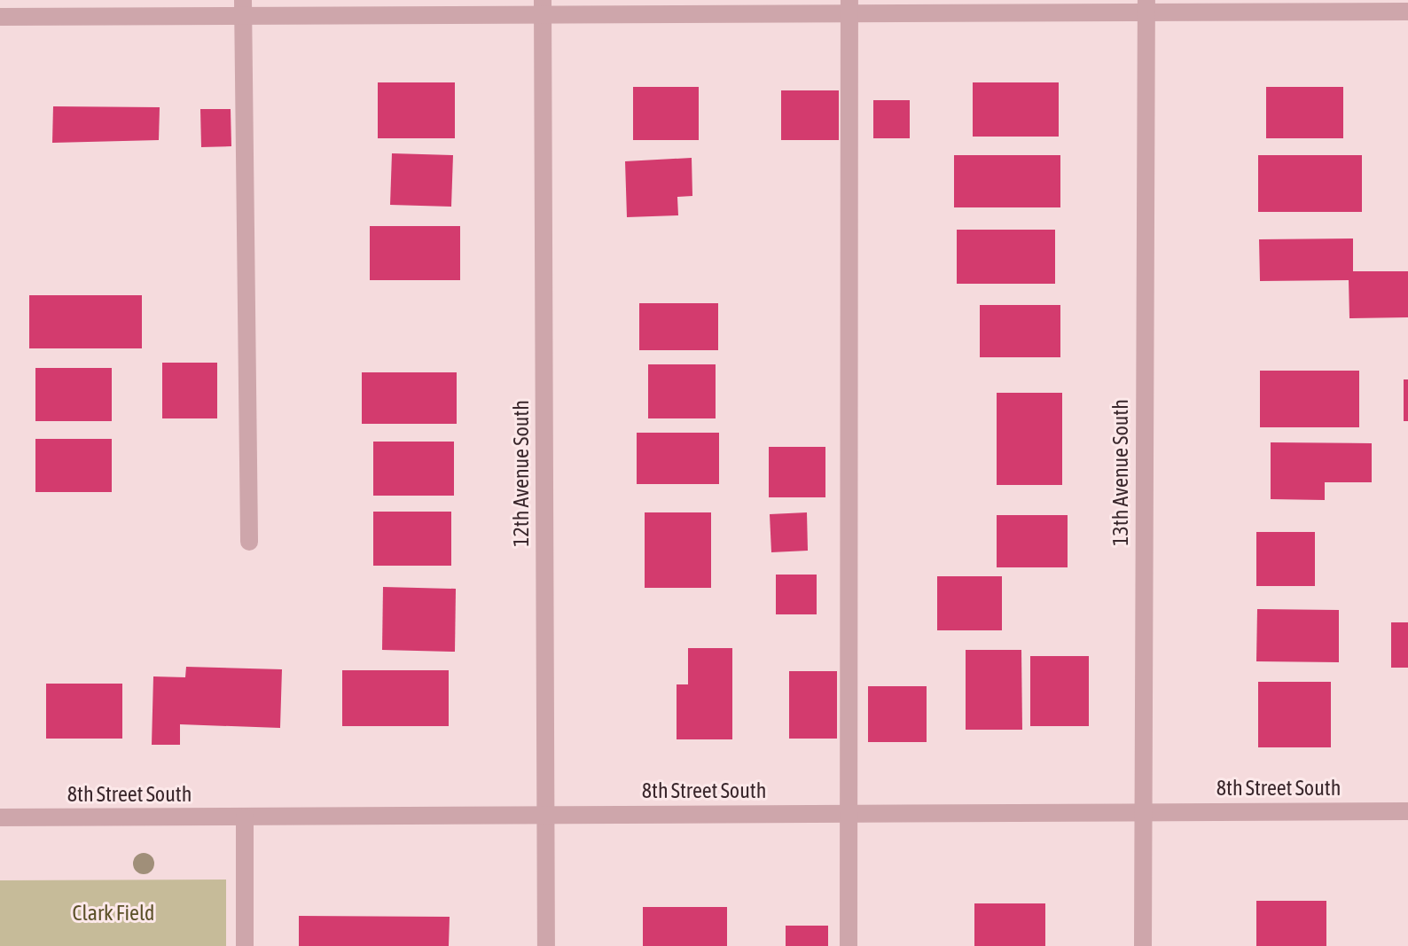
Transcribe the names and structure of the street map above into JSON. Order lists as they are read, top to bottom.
{
  "streets": {
    "street": ["13th Avenue South", "12th Avenue South", "8th Street South"]
  },
  "crossings": [
    ["13th Avenue South", "8th Street South"],
    ["12th Avenue South", "8th Street South"]
  ],
  "parks": ["Clark Field"]
}
